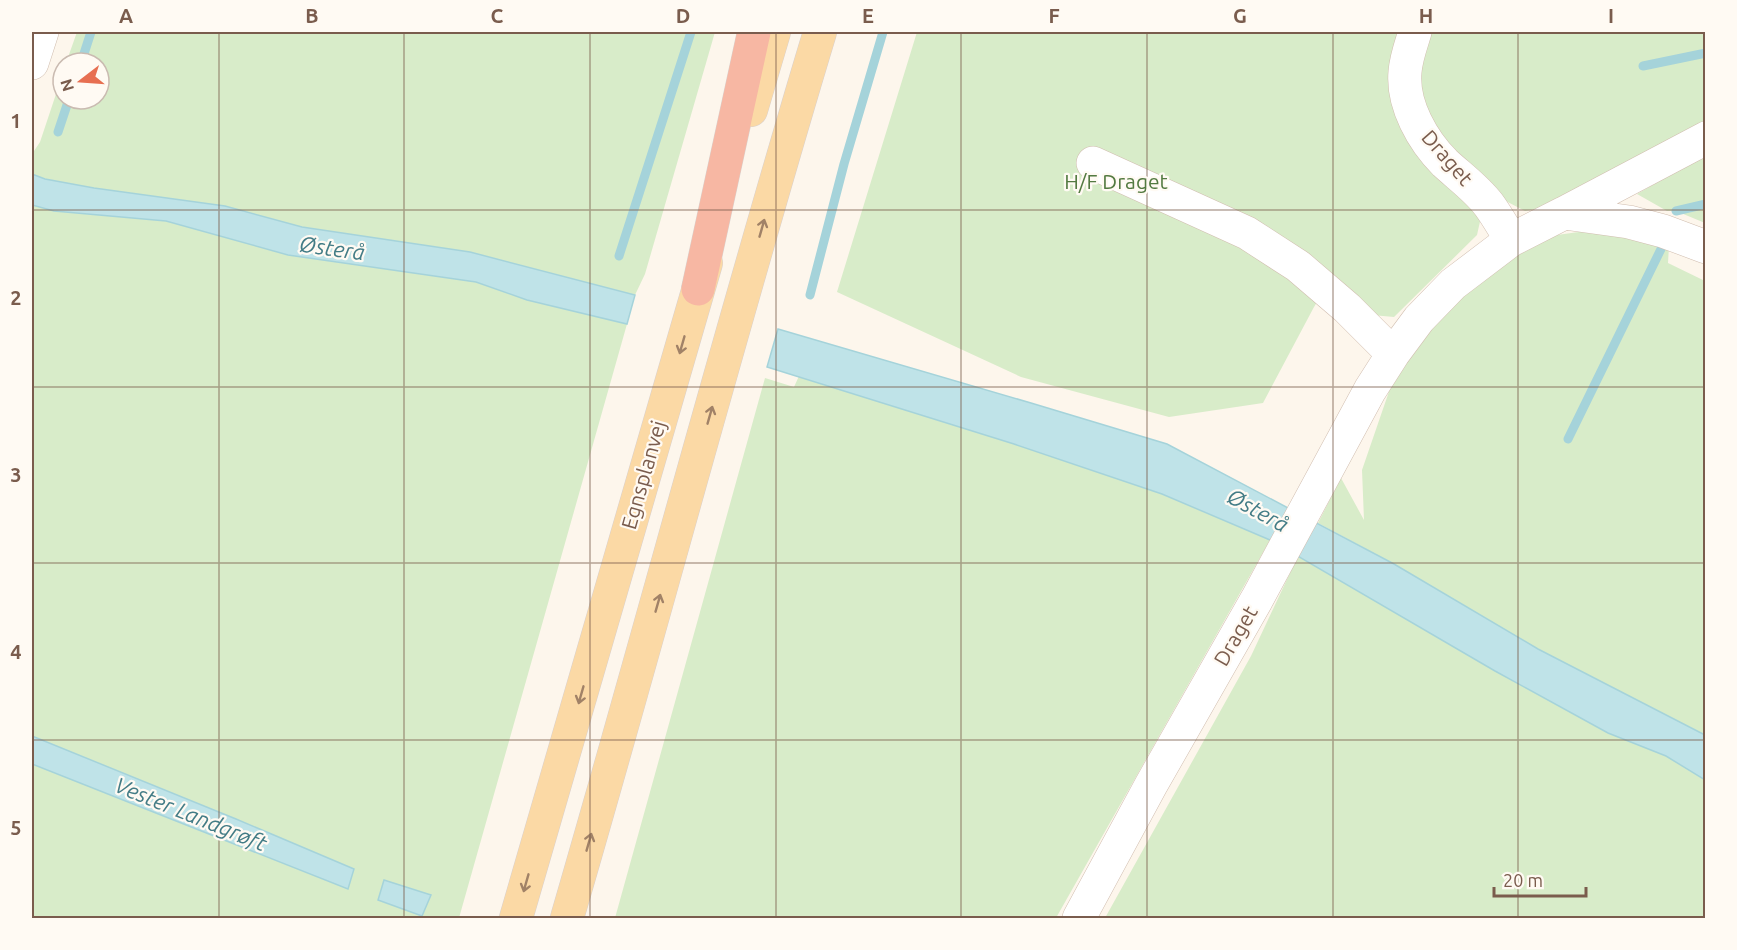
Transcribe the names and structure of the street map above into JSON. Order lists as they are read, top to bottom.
{
  "streets": {
    "main road": ["Egnsplanvej"],
    "street": ["Draget"]
  },
  "water": ["Østerå", "Vester Landgrøft"],
  "parks": ["H/F Draget"],
  "scale_bar": "20 m",
  "north": "left",
  "grid": {
    "columns": [
      "A",
      "B",
      "C",
      "D",
      "E",
      "F",
      "G",
      "H",
      "I"
    ],
    "rows": [
      "1",
      "2",
      "3",
      "4",
      "5"
    ]
  }
}
